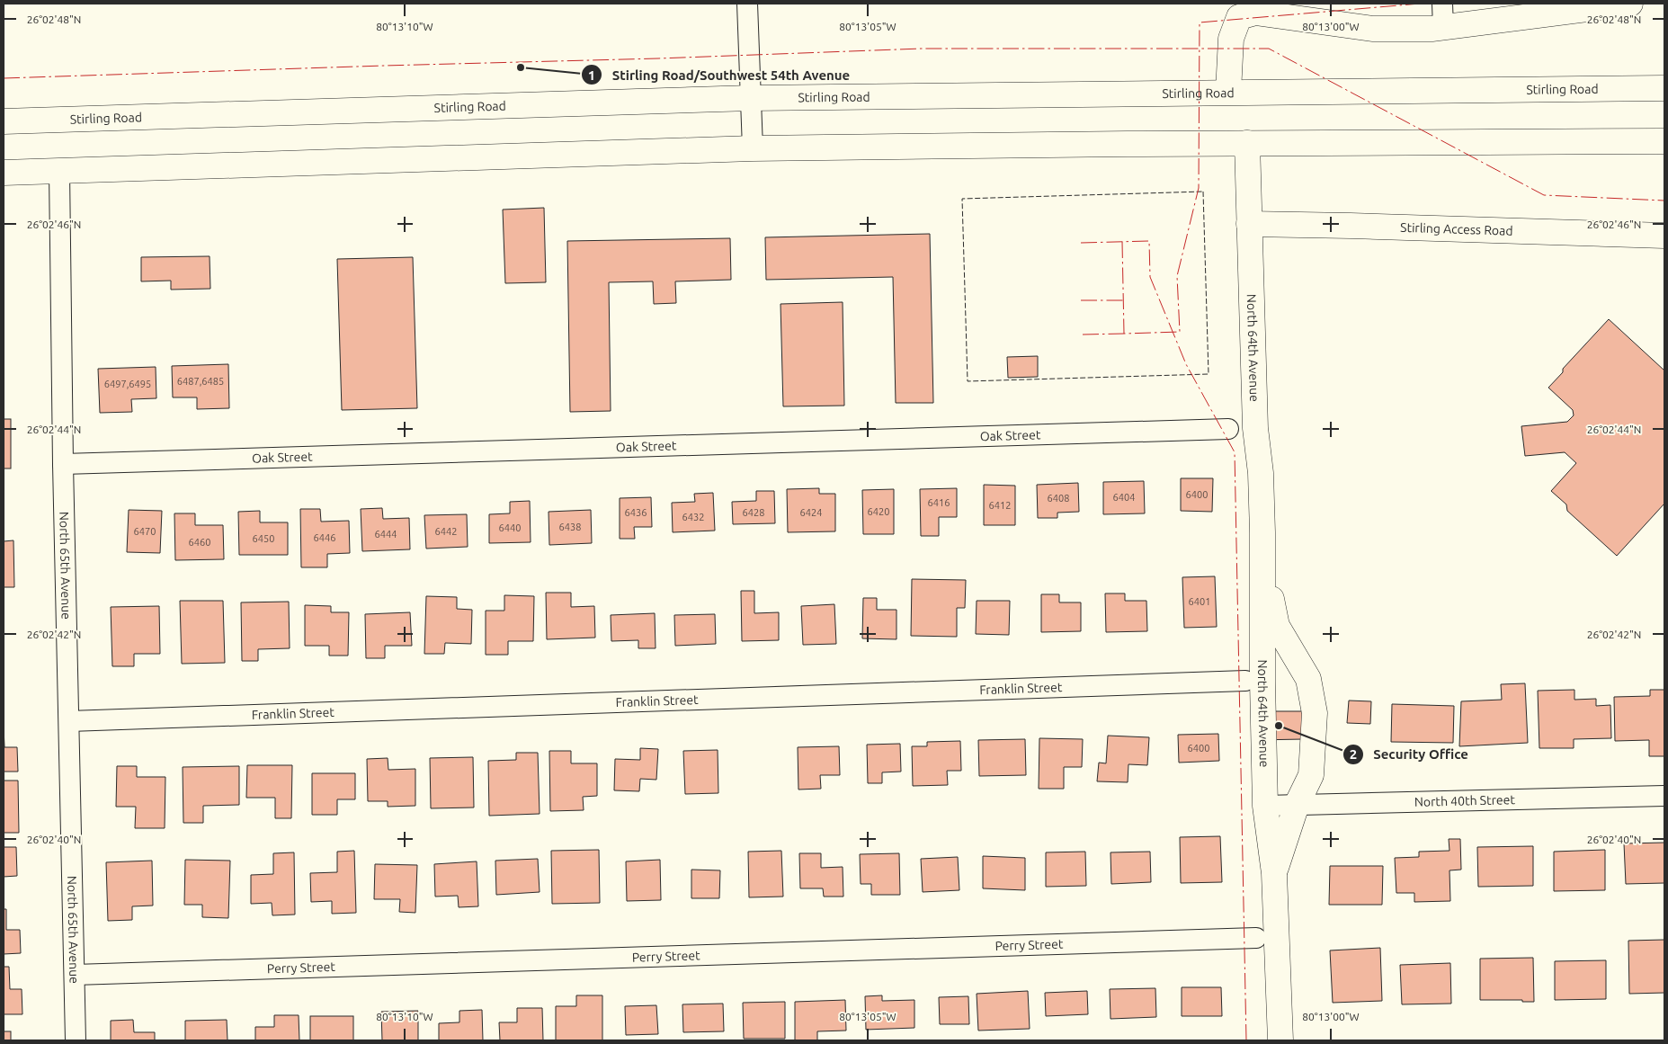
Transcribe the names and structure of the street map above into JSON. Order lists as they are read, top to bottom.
{
  "streets": {
    "main road": ["Stirling Road", "Stirling Access Road", "North 64th Avenue"],
    "street": [
      "Oak Street",
      "North 65th Avenue",
      "Franklin Street",
      "North 40th Street",
      "Perry Street"
    ]
  },
  "crossings": [
    ["Stirling Access Road", "North 64th Avenue"],
    ["North 64th Avenue", "North 40th Street"],
    ["Oak Street", "North 65th Avenue"],
    ["North 65th Avenue", "Franklin Street"],
    ["North 65th Avenue", "Perry Street"]
  ],
  "places": ["Stirling Road/Southwest 54th Avenue", "Security Office"],
  "house_numbers": [
    "6487,6485",
    "6497,6495",
    "6400",
    "6404",
    "6408",
    "6416",
    "6412",
    "6420",
    "6436",
    "6428",
    "6424",
    "6432",
    "6438",
    "6440",
    "6470",
    "6442",
    "6444",
    "6446",
    "6450",
    "6460",
    "6401",
    "6400"
  ],
  "coordinates": [
    "26°02'48\"N",
    "80°13'10\"W",
    "80°13'05\"W",
    "80°13'00\"W",
    "26°02'46\"N",
    "26°02'44\"N",
    "26°02'42\"N",
    "26°02'40\"N"
  ]
}
